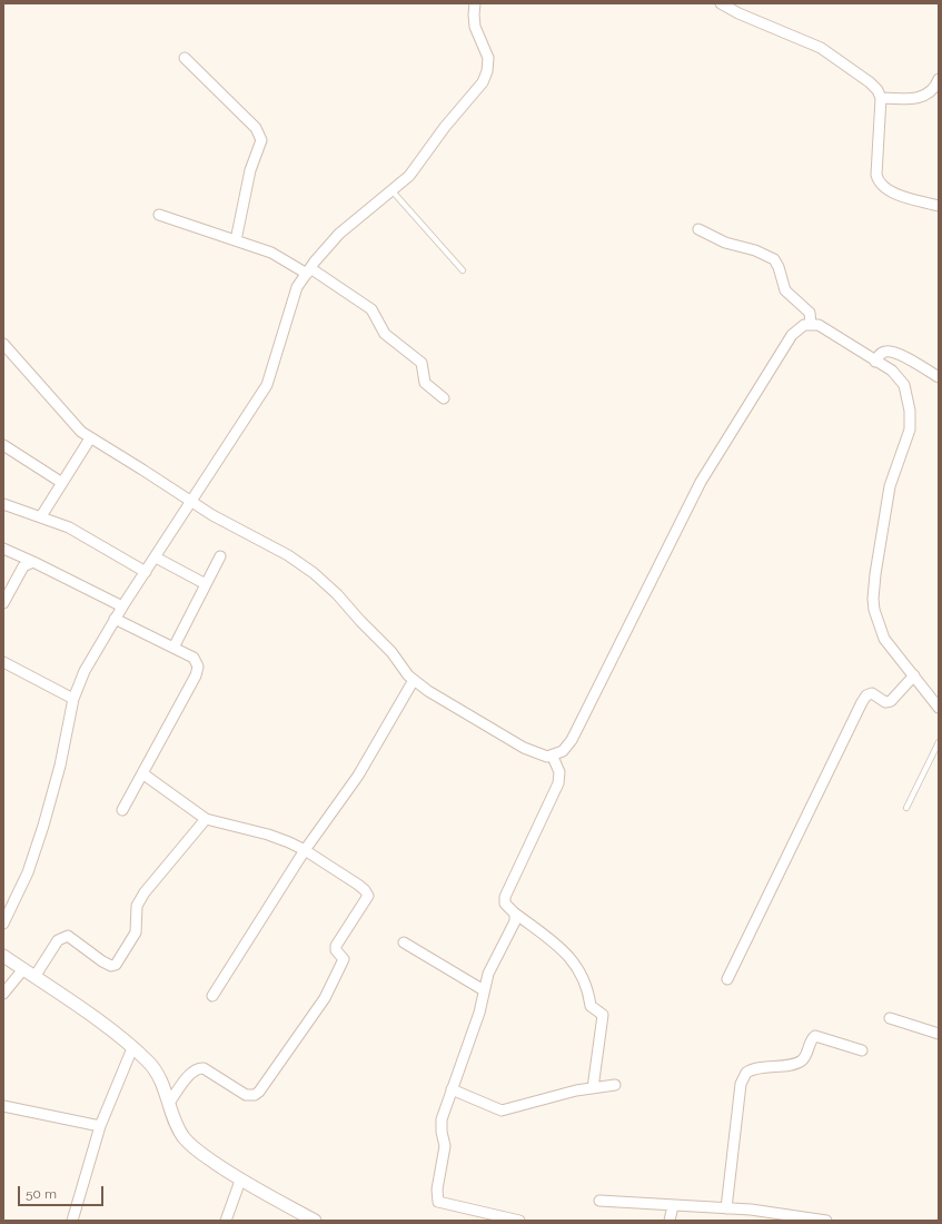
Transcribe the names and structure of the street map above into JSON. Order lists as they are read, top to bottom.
{
  "scale_bar": "50 m"
}
